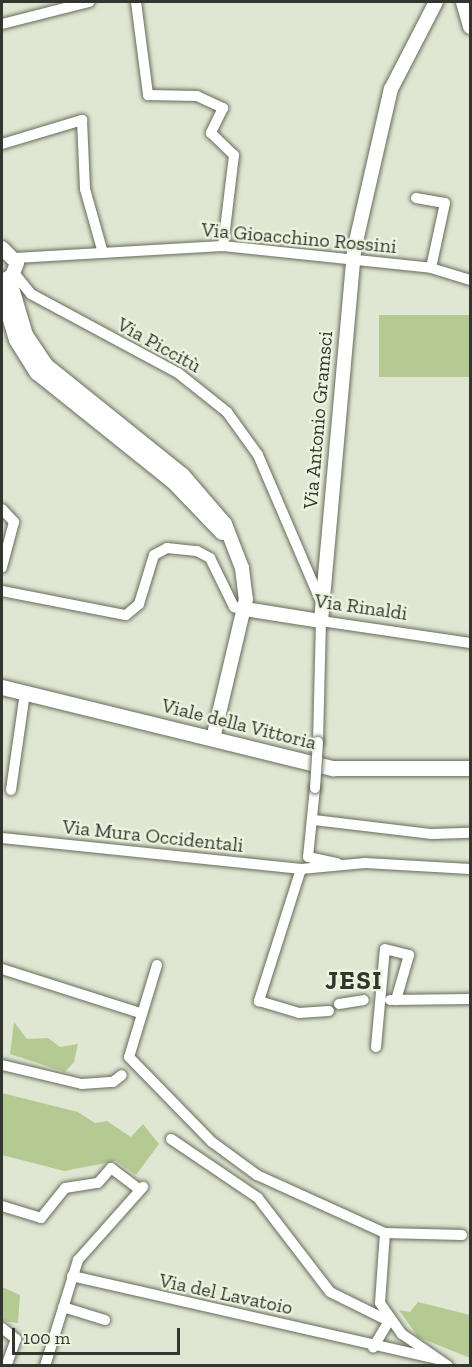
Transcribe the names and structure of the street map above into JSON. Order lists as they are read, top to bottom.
{
  "streets": {
    "main road": ["Viale della Vittoria"],
    "street": [
      "Via Gioacchino Rossini",
      "Via Piccitù",
      "Via Antonio Gramsci",
      "Via Rinaldi",
      "Via Mura Occidentali",
      "Via del Lavatoio"
    ]
  },
  "crossings": [
    ["Via Gioacchino Rossini", "Via Antonio Gramsci"],
    ["Via Piccitù", "Via Antonio Gramsci"],
    ["Via Antonio Gramsci", "Via Rinaldi"],
    ["Via Antonio Gramsci", "Via Mura Occidentali"]
  ],
  "districts": ["JESI"],
  "scale_bar": "100 m"
}
